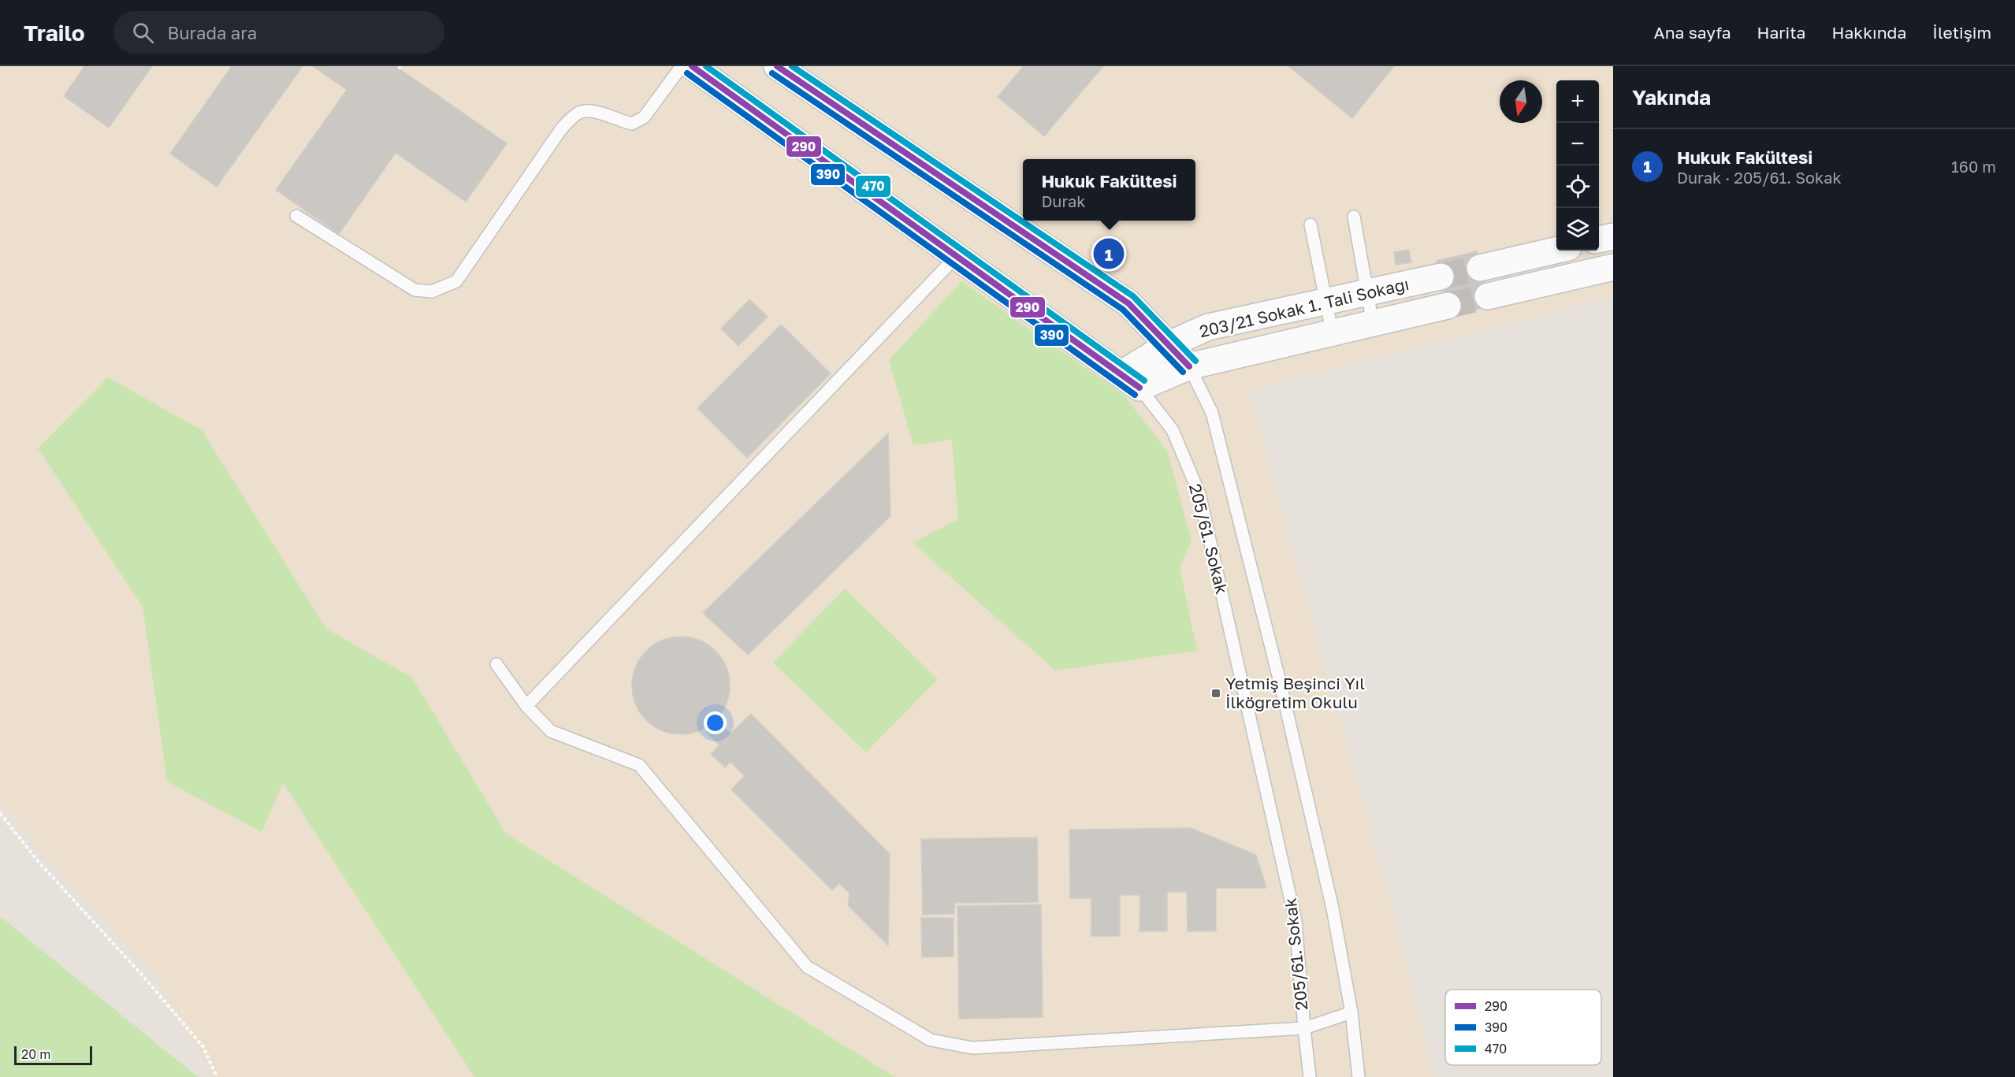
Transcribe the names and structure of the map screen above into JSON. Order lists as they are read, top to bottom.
{
  "streets": {
    "main road": ["203/21 Sokak 1. Tali Sokağı", "205/61. Sokak"]
  },
  "crossings": [
    ["203/21 Sokak 1. Tali Sokağı", "205/61. Sokak"]
  ],
  "places": {
    "transit": ["Yetmiş Beşinci Yıl İlköğretim Okulu"]
  },
  "lines": ["transit line 290", "transit line 470", "transit line 390"],
  "legend": ["290", "390", "470"],
  "scale_bar": "20 m",
  "north": "bottom",
  "page": {
    "header": "Trailo",
    "search": "Burada ara",
    "nav": [
      "Ana sayfa",
      "Harita",
      "Hakkında",
      "İletişim"
    ],
    "heading": "Yakında",
    "map_buttons": ["+", "−"],
    "list": [
      {
        "mark": "1",
        "name": "Hukuk Fakültesi",
        "note": "Durak · 205/61. Sokak",
        "value": "160 m"
      }
    ],
    "popup": ["Hukuk Fakültesi", "Durak"],
    "pins": "1",
    "scale": "20 m"
  }
}
